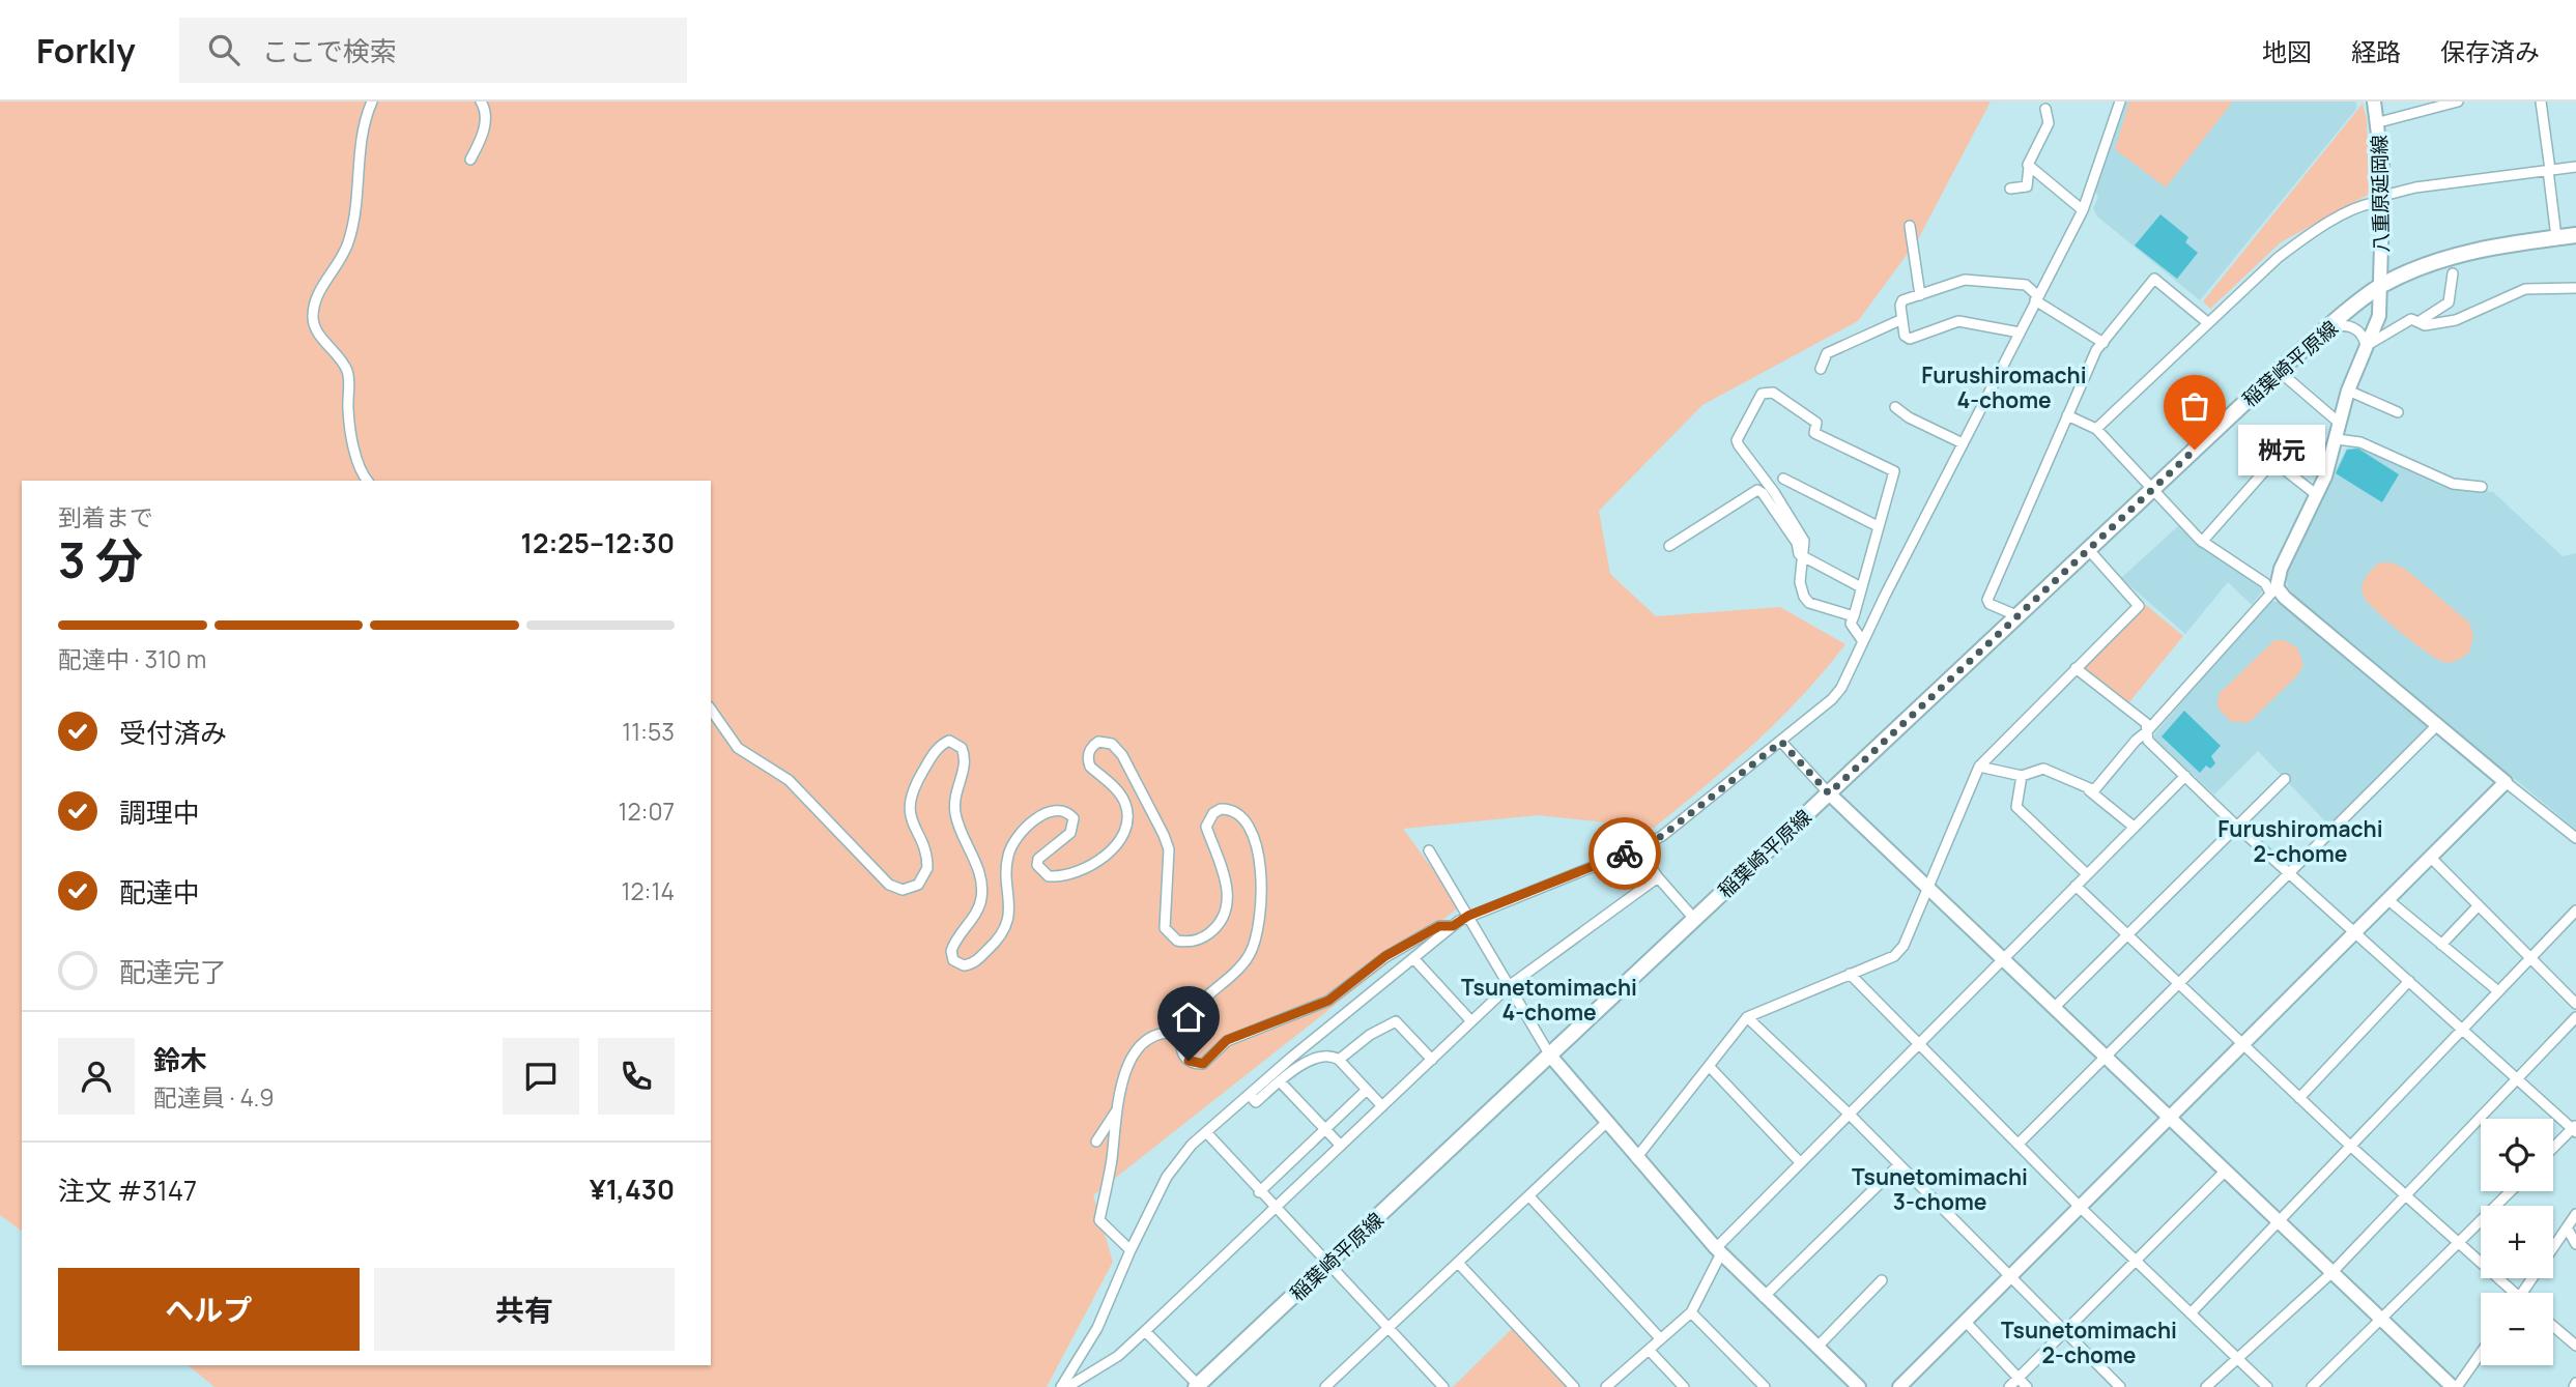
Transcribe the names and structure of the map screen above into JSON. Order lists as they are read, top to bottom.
{
  "streets": {
    "main road": ["稲葉崎平原線"],
    "street": ["八重原延岡線"]
  },
  "crossings": [
    ["八重原延岡線", "稲葉崎平原線"]
  ],
  "districts": [
    "Furushiromachi 4-chome",
    "Furushiromachi 2-chome",
    "Tsunetomimachi 4-chome",
    "Tsunetomimachi 3-chome",
    "Tsunetomimachi 2-chome"
  ],
  "places": ["桝元"],
  "page": {
    "header": "Forkly",
    "search": "ここで検索",
    "nav": ["地図", "経路", "保存済み"],
    "bubble": "桝元",
    "heading": ["3 分", "到着まで", "12:25–12:30"],
    "panel": [
      "鈴木",
      "配達員 · 4.9",
      "注文 #3147",
      "¥1,430"
    ],
    "bar": "配達中 · 310 m",
    "list": [
      ["受付済み", "11:53"],
      ["調理中", "12:07"],
      ["配達中", "12:14"],
      "配達完了"
    ],
    "map_buttons": ["+", "−"],
    "buttons": ["ヘルプ", "共有"]
  }
}
